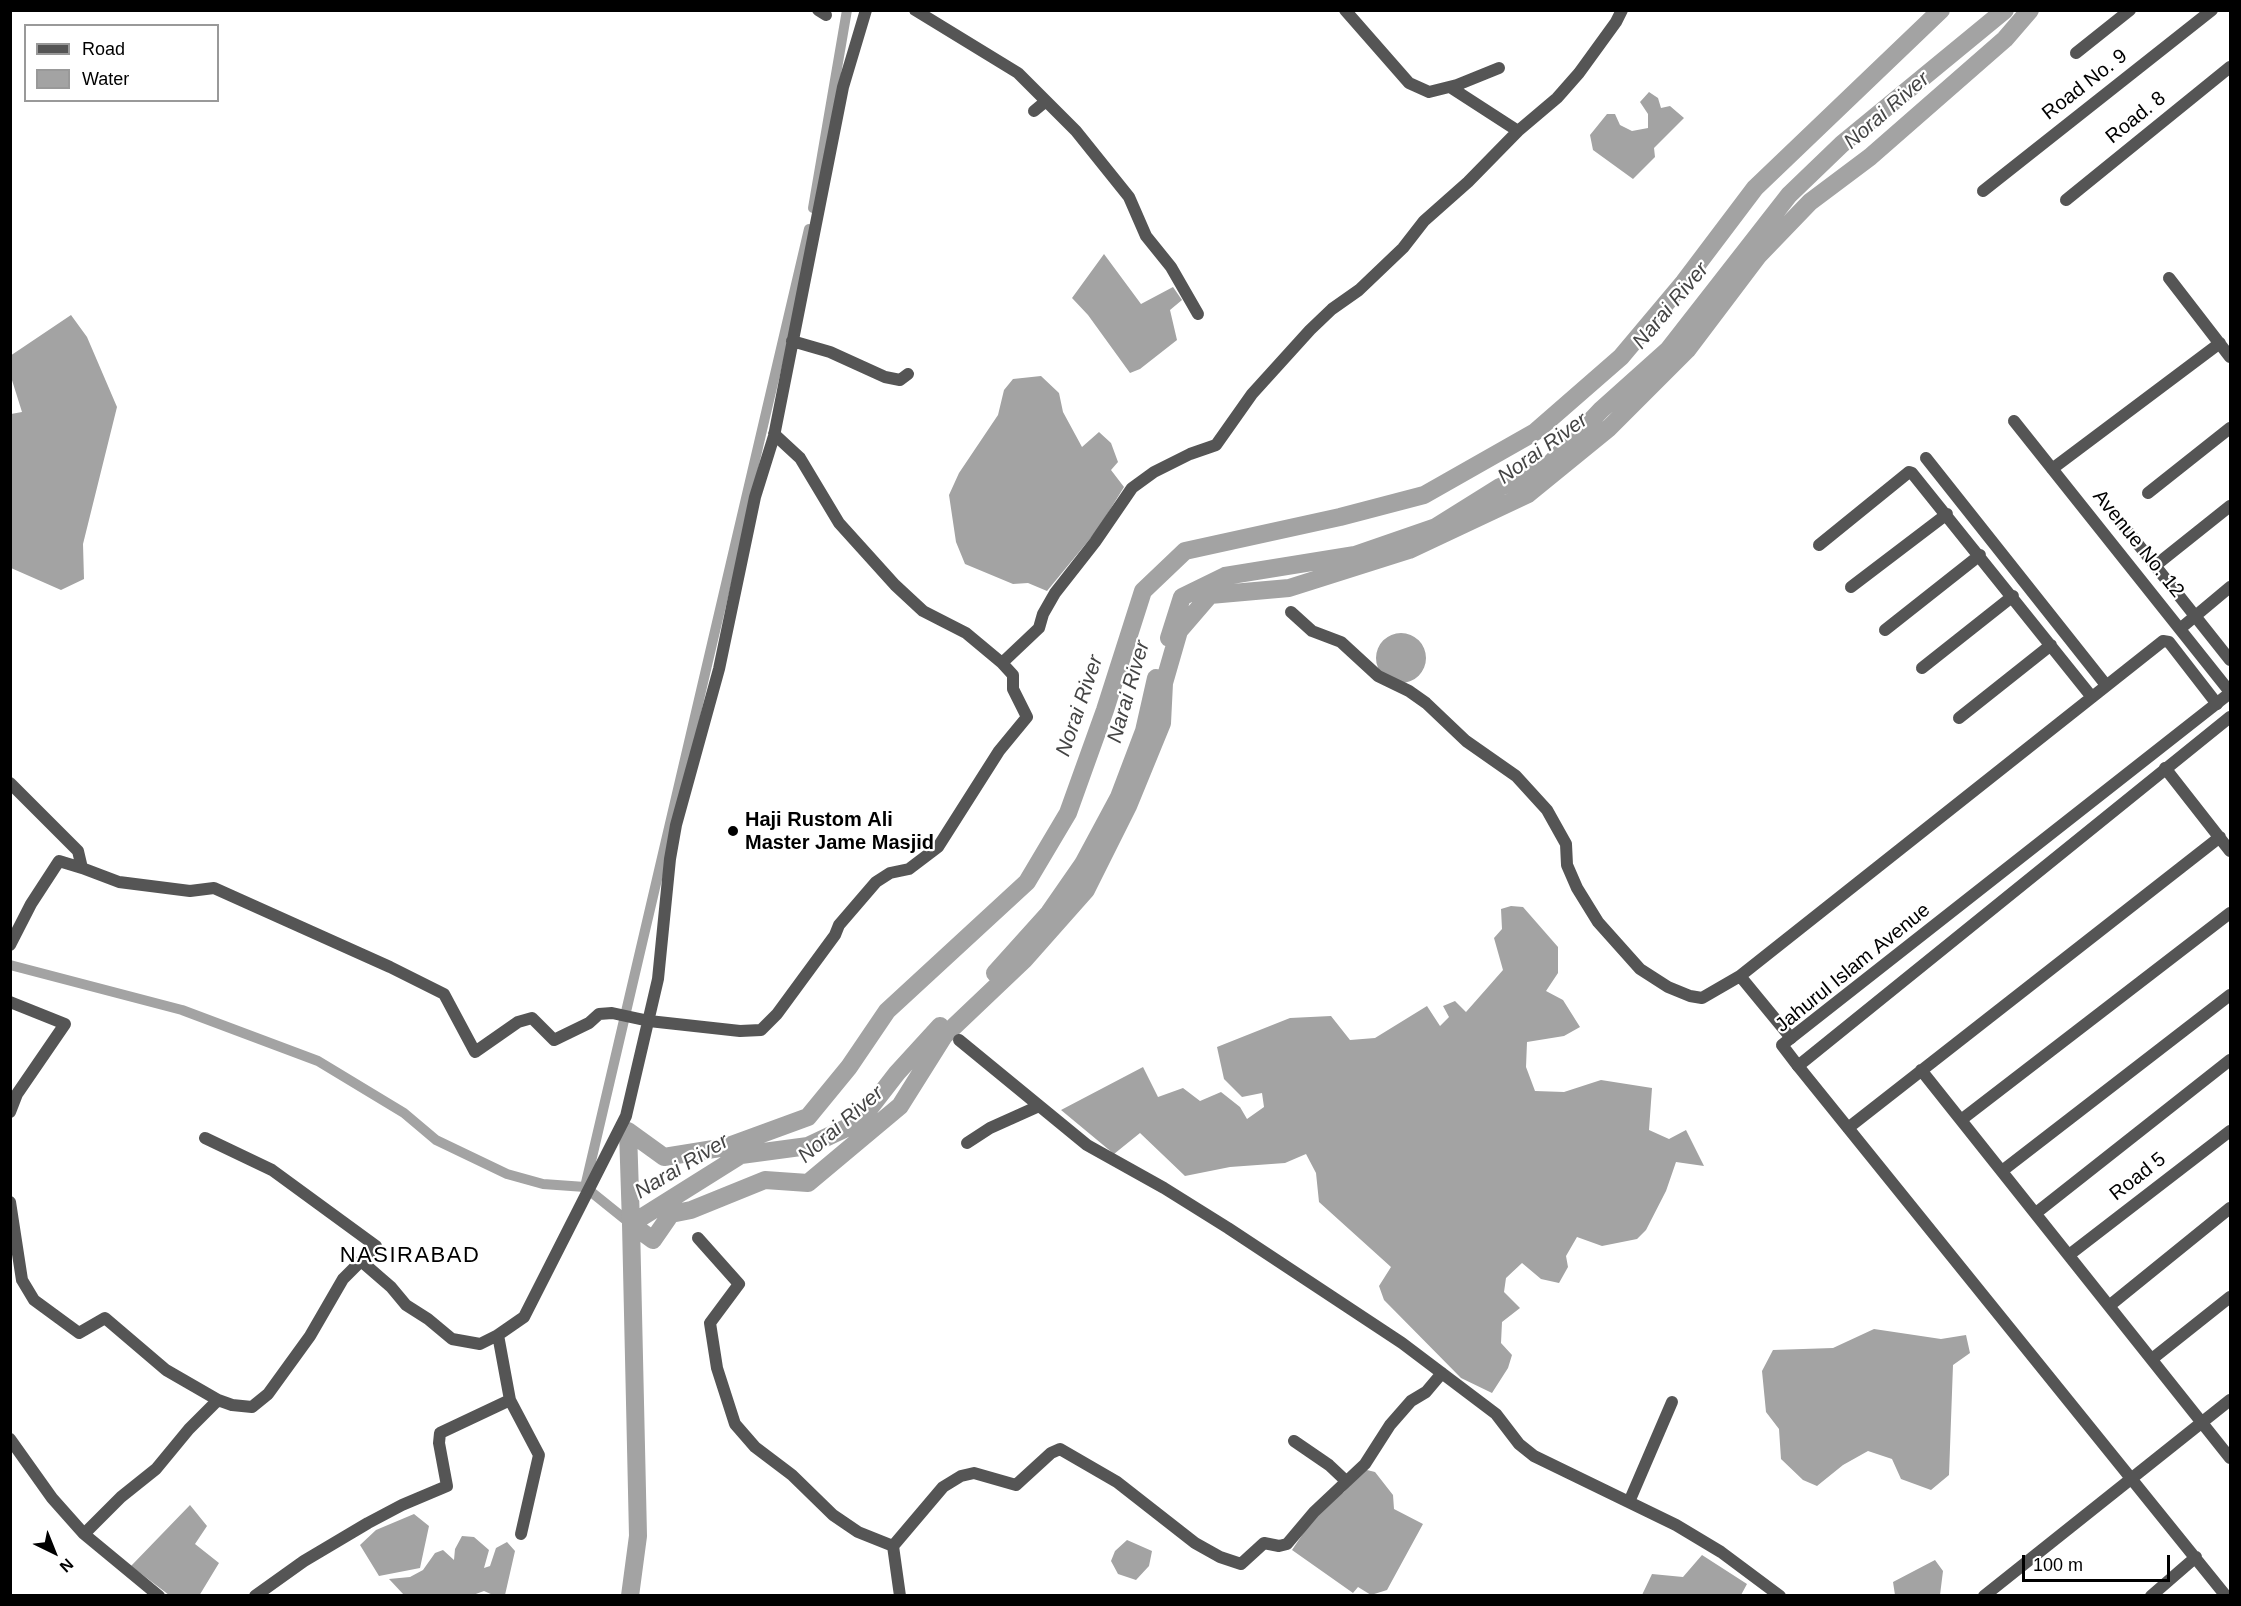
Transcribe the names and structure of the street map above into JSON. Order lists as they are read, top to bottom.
{
  "streets": {
    "street": [
      "Road No. 9",
      "Road. 8",
      "Avenue No. 12",
      "Jahurul Islam Avenue",
      "Road 5"
    ]
  },
  "crossings": [
    ["Avenue No. 12", "Jahurul Islam Avenue"]
  ],
  "districts": ["NASIRABAD"],
  "water": ["Norai River", "Narai River"],
  "places": ["Haji Rustom Ali Master Jame Masjid"],
  "legend": ["Road", "Water"],
  "scale_bar": "100 m",
  "north": "bottom right"
}
